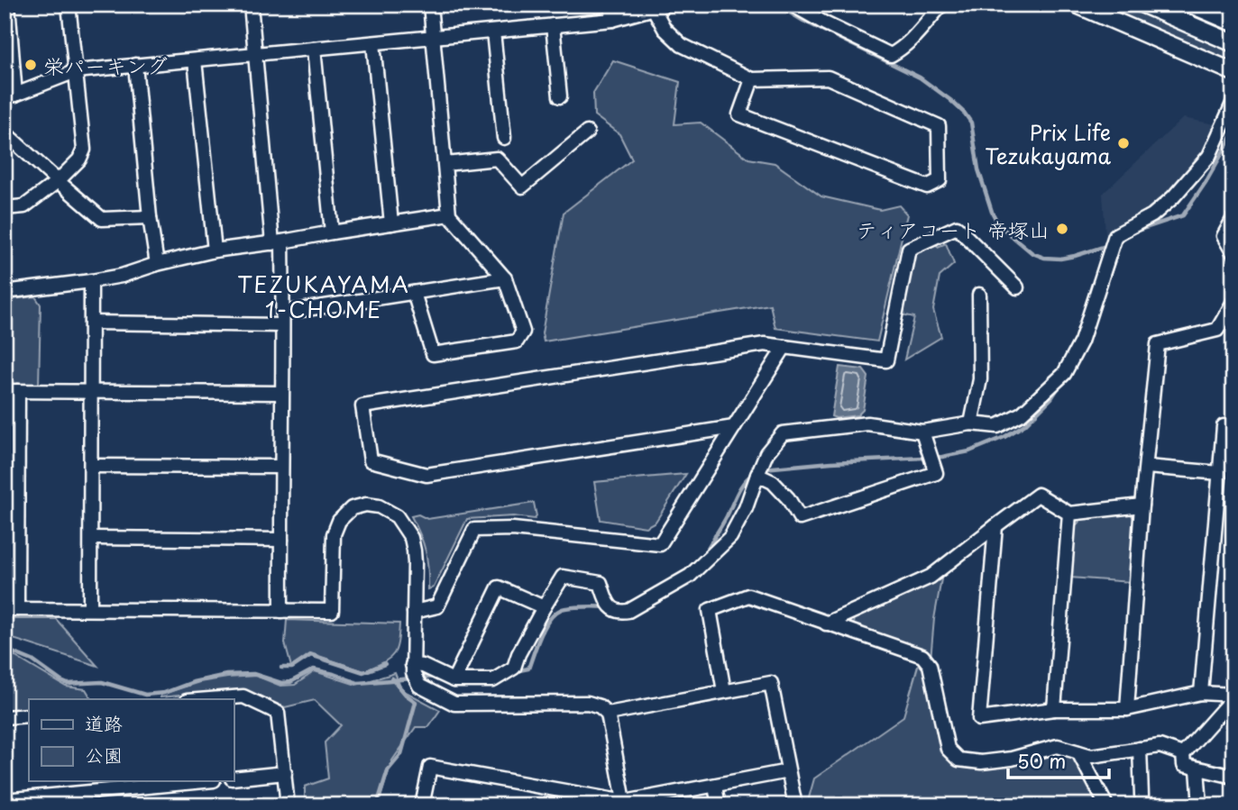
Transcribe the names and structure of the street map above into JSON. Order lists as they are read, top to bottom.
{
  "districts": ["TEZUKAYAMA 1-CHOME"],
  "places": ["栄パーキング", "Prix Life Tezukayama", "ティアコート 帝塚山"],
  "legend": ["道路", "公園"],
  "scale_bar": "50 m"
}
